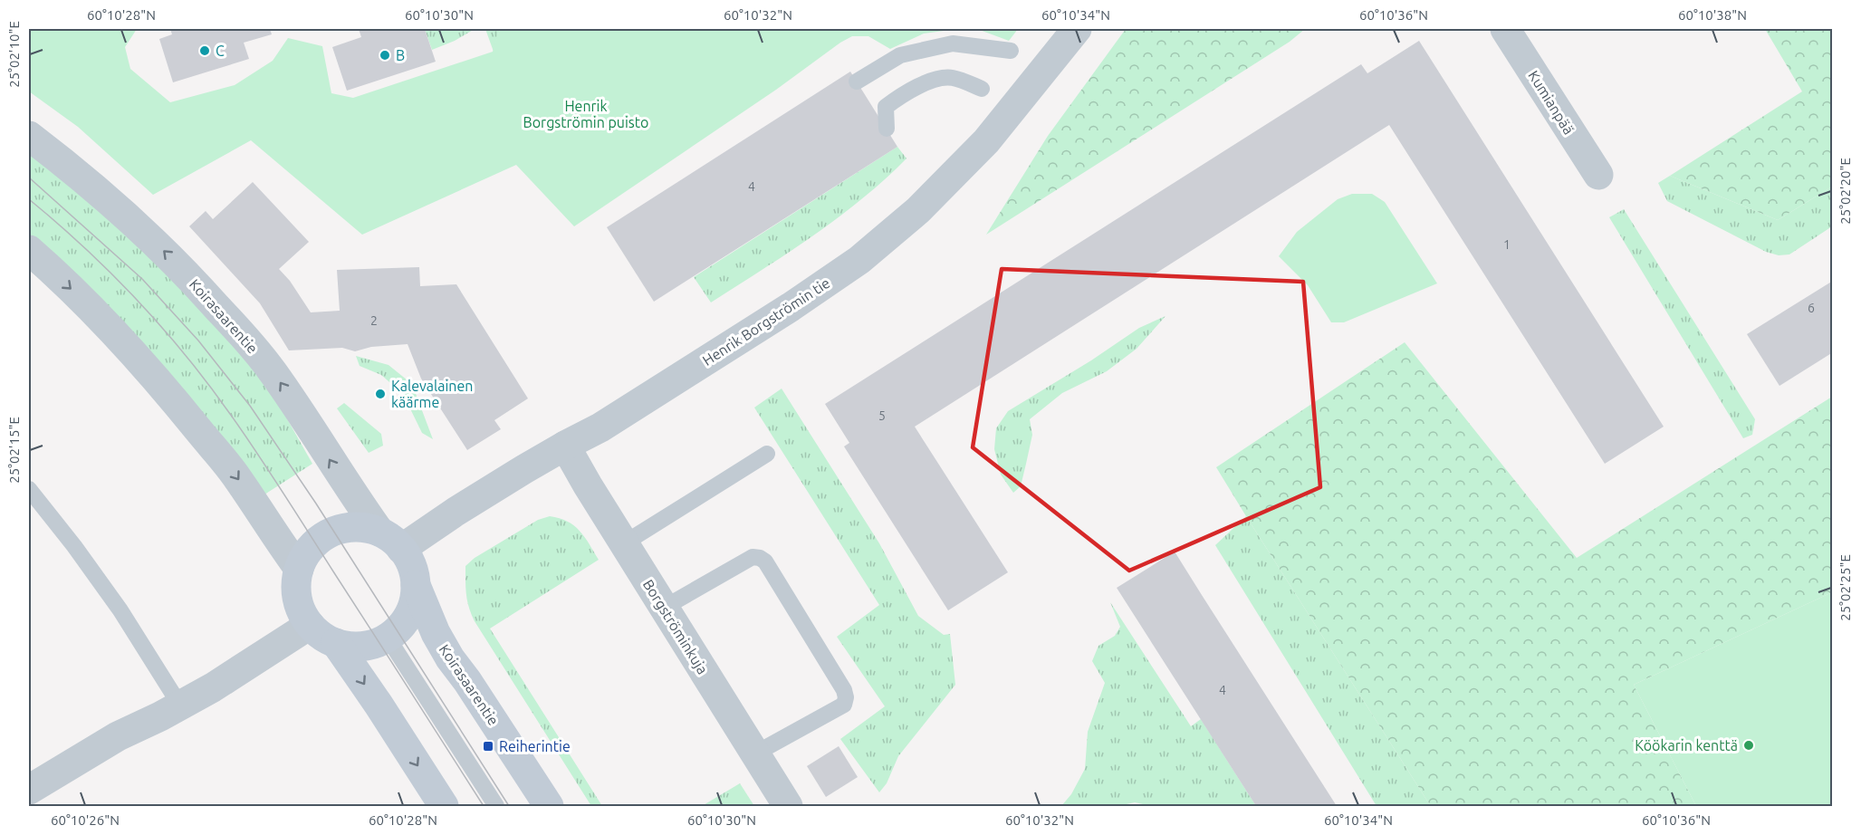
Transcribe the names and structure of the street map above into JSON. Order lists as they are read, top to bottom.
{
  "streets": {
    "main road": ["Koirasaarentie"],
    "street": ["Kumianpää", "Henrik Borgströmin tie", "Borgströminkuja"]
  },
  "crossings": [
    ["Koirasaarentie", "Henrik Borgströmin tie"],
    ["Henrik Borgströmin tie", "Borgströminkuja"]
  ],
  "parks": ["Henrik Borgströmin puisto"],
  "places": {
    "other": [
      "C",
      "B",
      "Kalevalainen käärme",
      "Köökarin kenttä"
    ],
    "transit": ["Reiherintie"]
  },
  "house_numbers": [
    "4",
    "1",
    "6",
    "2",
    "5",
    "4"
  ],
  "coordinates": [
    "60°10'28\"N",
    "60°10'30\"N",
    "60°10'32\"N",
    "60°10'34\"N",
    "60°10'36\"N",
    "60°10'38\"N",
    "25°02'10\"E",
    "25°02'20\"E",
    "25°02'15\"E",
    "25°02'25\"E",
    "60°10'26\"N"
  ]
}
